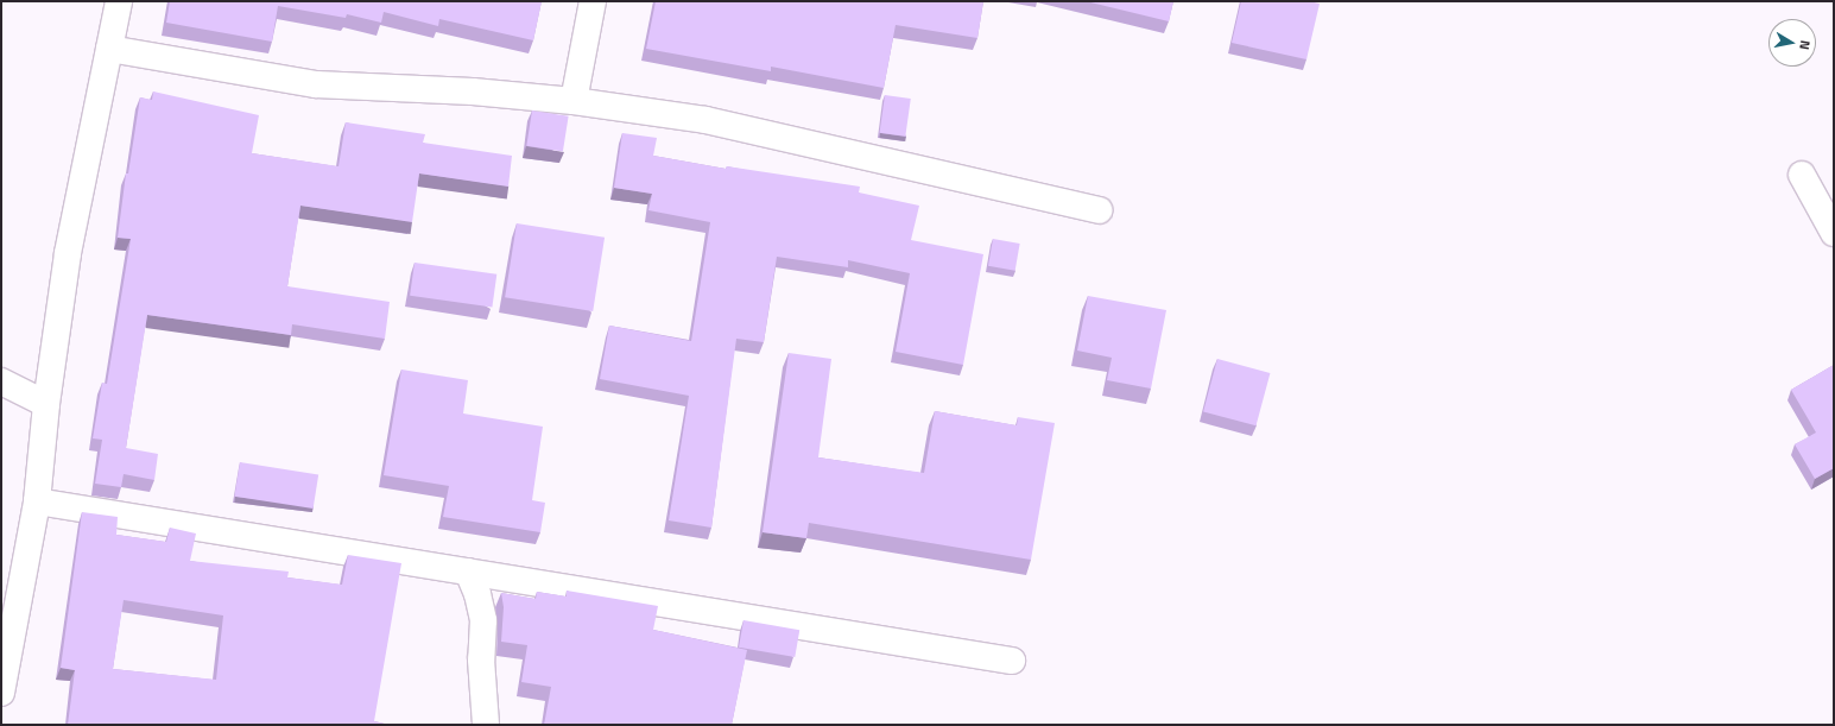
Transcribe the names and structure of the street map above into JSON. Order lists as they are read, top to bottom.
{
  "north": "right"
}
